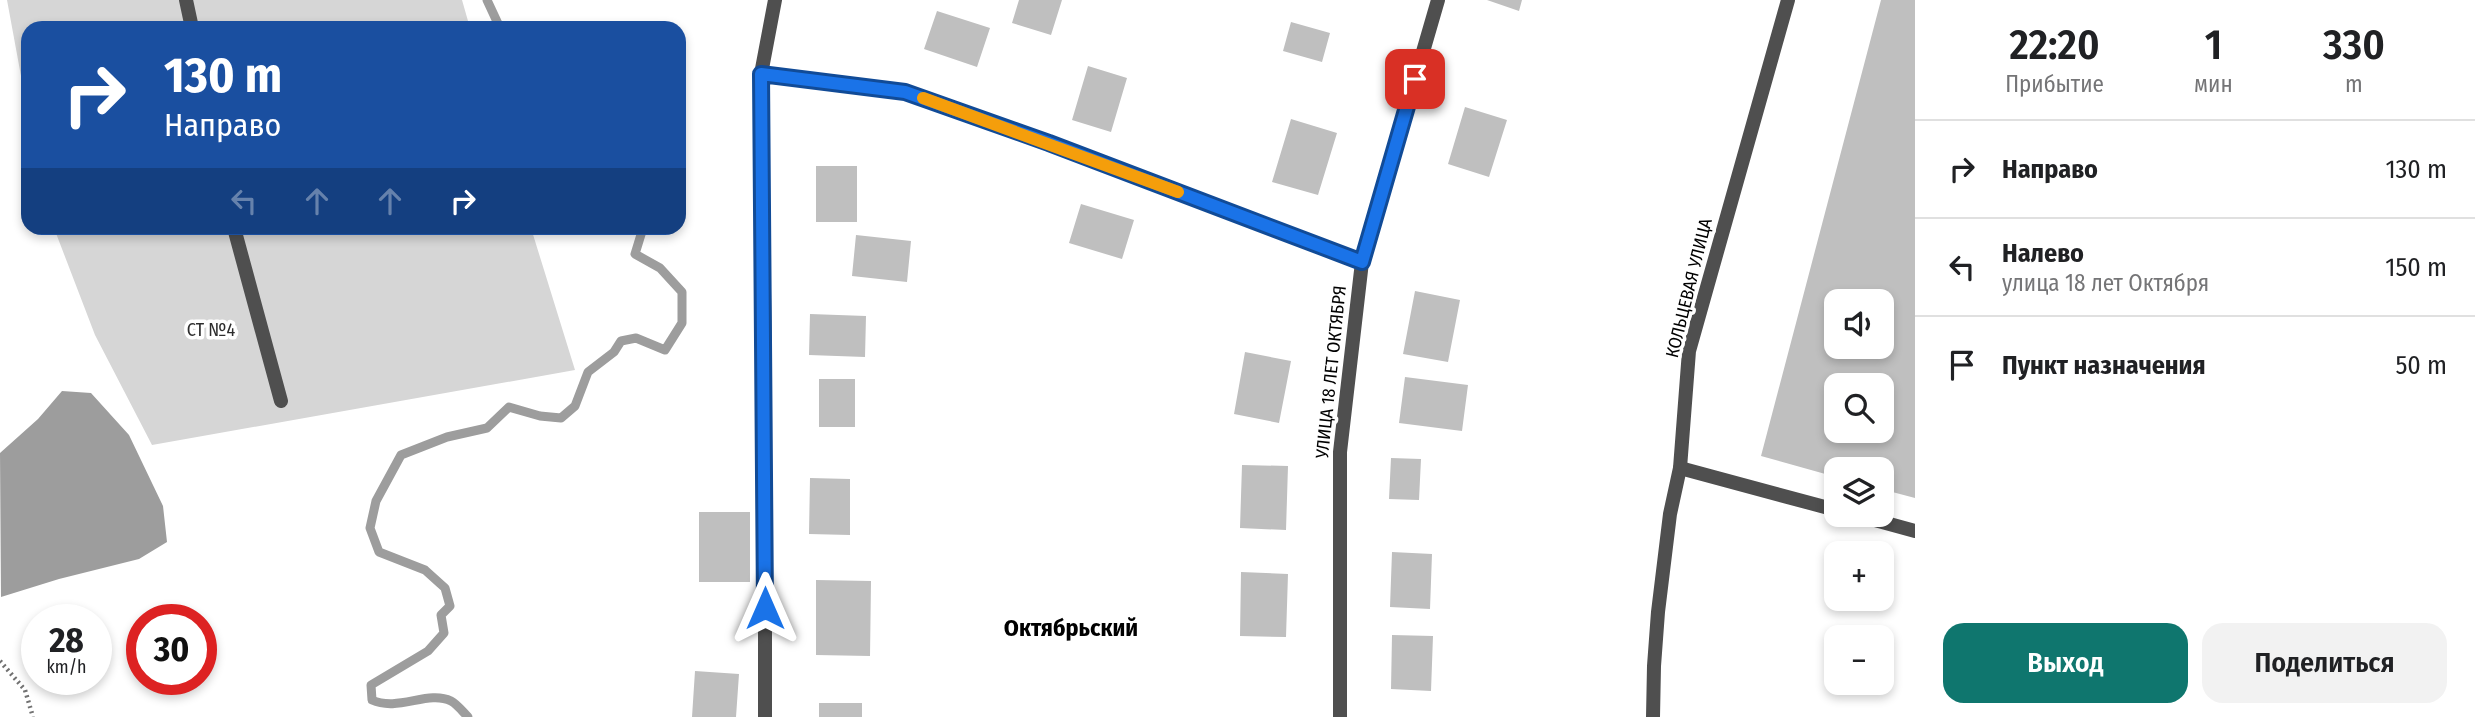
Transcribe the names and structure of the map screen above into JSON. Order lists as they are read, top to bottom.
{
  "streets": {
    "street": ["КОЛЬЦЕВАЯ УЛИЦА", "УЛИЦА 18 ЛЕТ ОКТЯБРЯ"]
  },
  "districts": ["Октябрьский"],
  "parks": ["СТ №4"],
  "page": {
    "eta": [
      "22:20",
      "Прибытие",
      "1",
      "мин",
      "330",
      "m"
    ],
    "turn": ["130 m", "Направо"],
    "list": [
      {
        "name": "Направо",
        "value": "130 m"
      },
      {
        "name": "Налево",
        "note": "улица 18 лет Октября",
        "value": "150 m"
      },
      {
        "name": "Пункт назначения",
        "value": "50 m"
      }
    ],
    "map_buttons": ["+", "−"],
    "speed": "28 km/h",
    "limit": "30",
    "buttons": ["Выход", "Поделиться"]
  }
}
